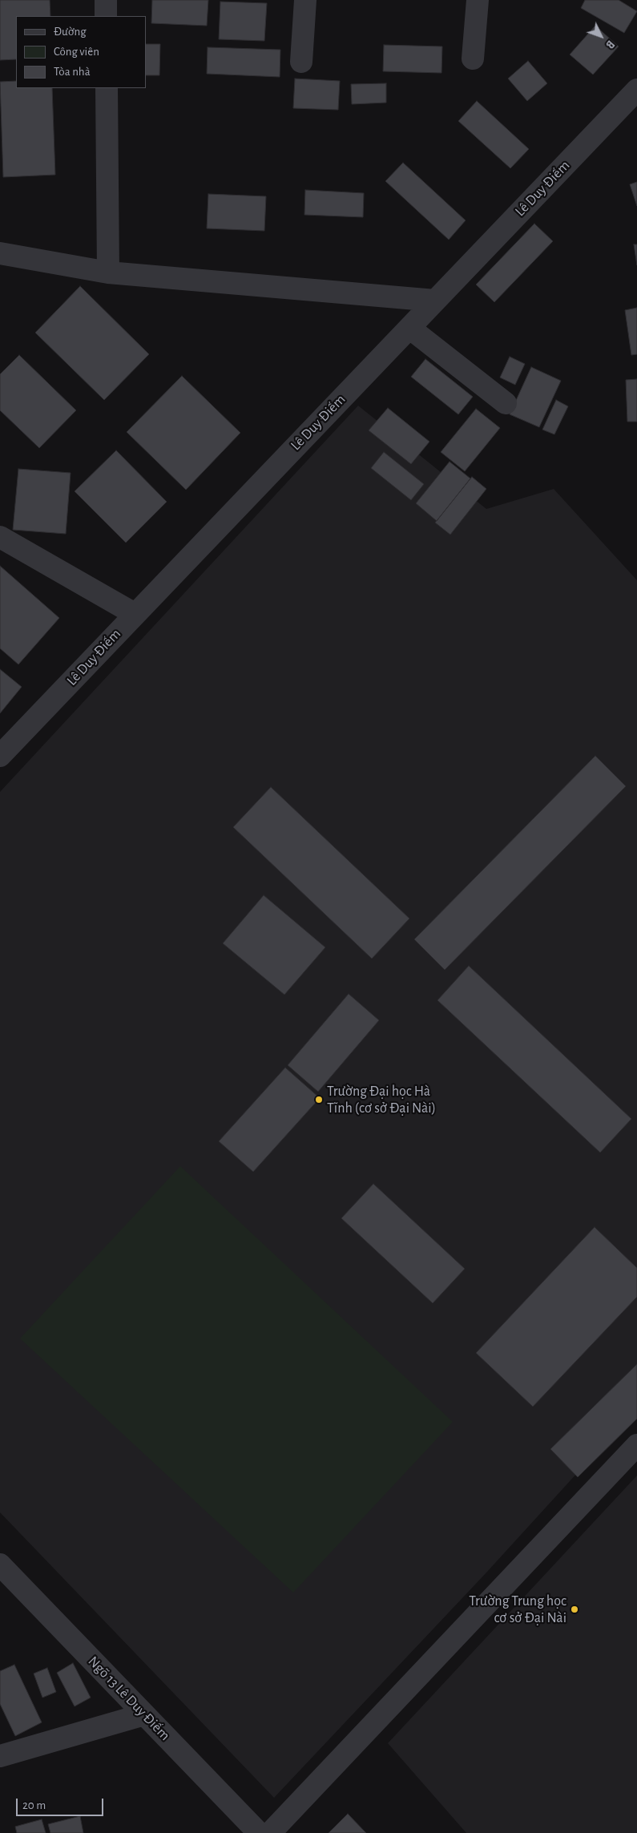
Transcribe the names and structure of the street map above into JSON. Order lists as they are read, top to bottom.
{
  "streets": {
    "street": ["Lê Duy Điếm", "Ngõ 13 Lê Duy Điếm"]
  },
  "places": ["Trường Đại học Hà Tĩnh (cơ sở Đại Nài)", "Trường Trung học cơ sở Đại Nài"],
  "legend": ["Đường", "Công viên", "Tòa nhà"],
  "scale_bar": "20 m",
  "north": "bottom right"
}
